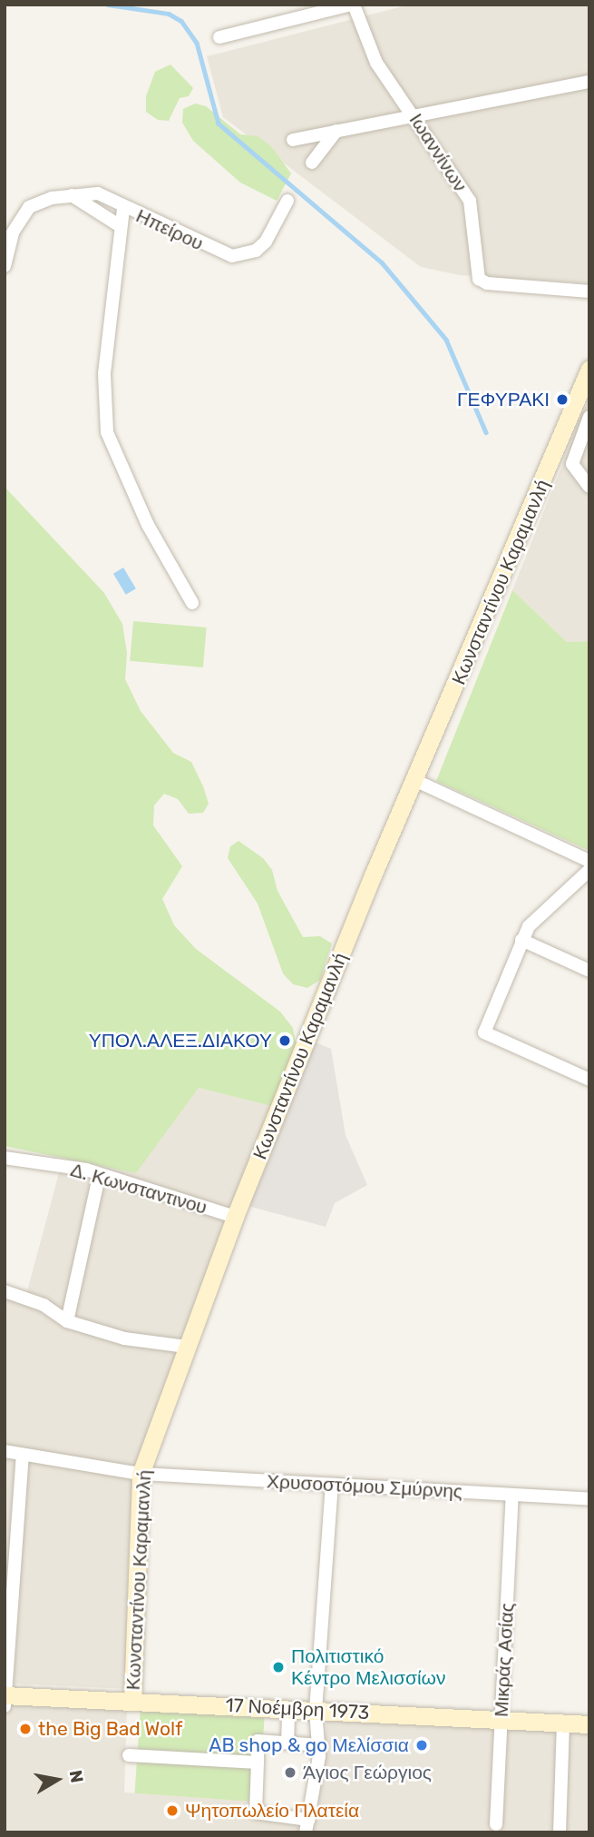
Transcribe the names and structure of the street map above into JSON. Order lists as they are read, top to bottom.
{
  "streets": {
    "main road": ["Κωνσταντίνου Καραμανλή", "17 Νοέμβρη 1973"],
    "street": [
      "Ιωαννίνων",
      "Ηπείρου",
      "Δ. Κωνσταντινου",
      "Χρυσοστόμου Σμύρνης",
      "Μικράς Ασίας"
    ]
  },
  "crossings": [
    ["Κωνσταντίνου Καραμανλή", "Δ. Κωνσταντινου"],
    ["Κωνσταντίνου Καραμανλή", "Χρυσοστόμου Σμύρνης"],
    ["Κωνσταντίνου Καραμανλή", "17 Νοέμβρη 1973"],
    ["Χρυσοστόμου Σμύρνης", "Μικράς Ασίας"],
    ["Μικράς Ασίας", "17 Νοέμβρη 1973"]
  ],
  "places": [
    "ΓΕΦΥΡΑΚΙ",
    "ΥΠΟΛ.ΑΛΕΞ.ΔΙΑΚΟΥ",
    "Πολιτιστικό Κέντρο Μελισσίων",
    "the Big Bad Wolf",
    "AB shop & go Μελίσσια",
    "Άγιος Γεώργιος",
    "Ψητοπωλείο Πλατεία"
  ],
  "north": "right"
}
